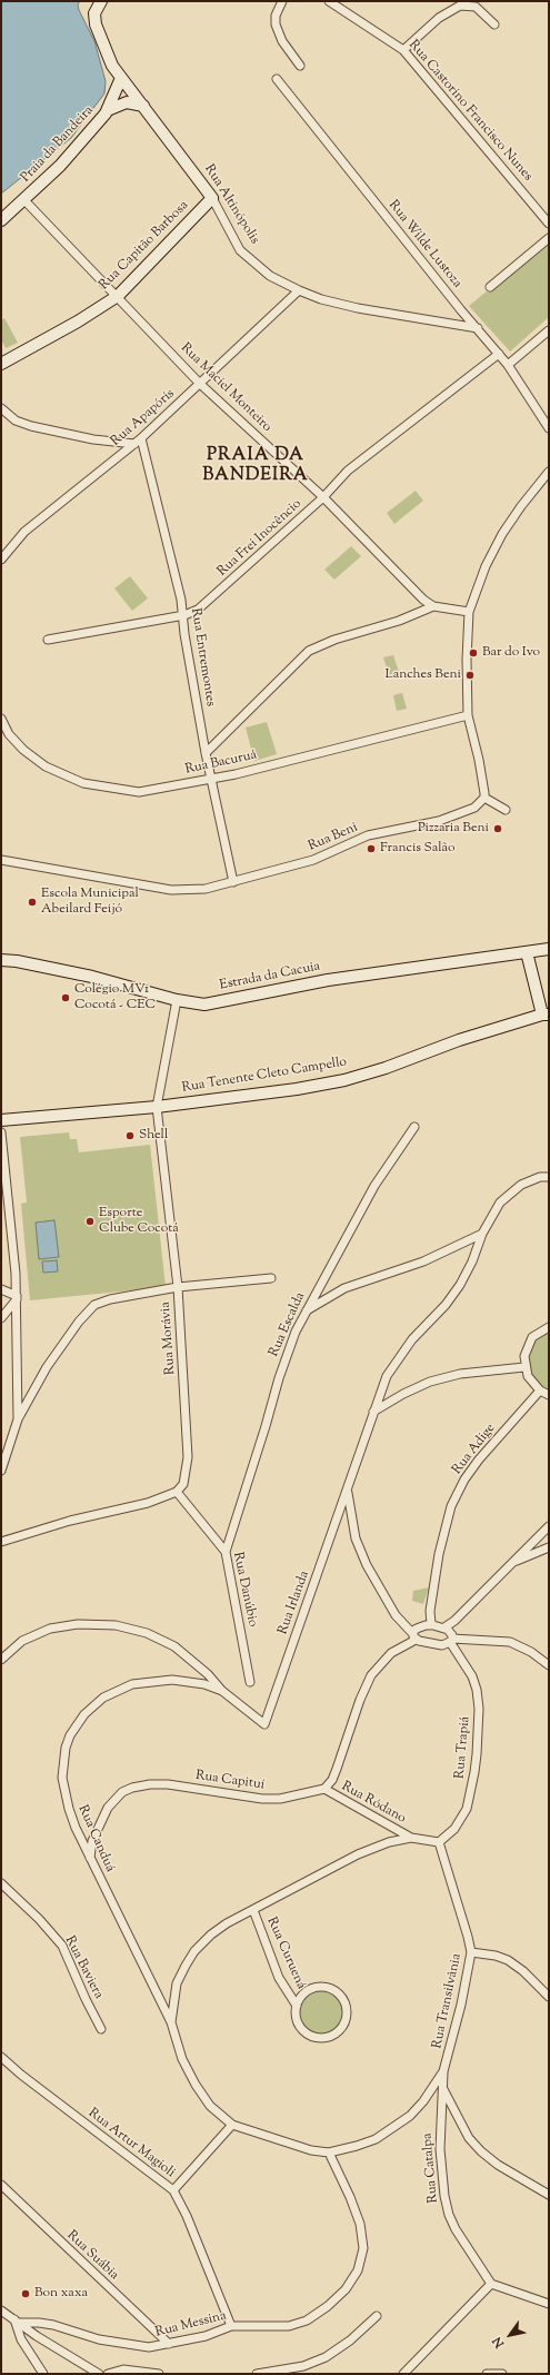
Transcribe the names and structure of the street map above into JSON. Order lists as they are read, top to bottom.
{
  "streets": {
    "main road": [
      "Praia da Bandeira",
      "Rua Altinópolis",
      "Rua Capitão Barbosa",
      "Estrada da Cacuia",
      "Rua Tenente Cleto Campello"
    ],
    "street": [
      "Rua Castorino Francisco Nunes",
      "Rua Wilde Lustoza",
      "Rua Maciel Monteiro",
      "Rua Apapóris",
      "Rua Frei Inocêncio",
      "Rua Entremontes",
      "Rua Bacuruá",
      "Rua Beni",
      "Rua Escalda",
      "Rua Morávia",
      "Rua Adige",
      "Rua Danúbio",
      "Rua Irlanda",
      "Rua Trapiá",
      "Rua Capituí",
      "Rua Ródano",
      "Rua Canduá",
      "Rua Curuená",
      "Rua Baviera",
      "Rua Transilvânia",
      "Rua Artur Magioli",
      "Rua Catalpa",
      "Rua Suábia",
      "Rua Messina"
    ]
  },
  "crossings": [
    ["Praia da Bandeira", "Rua Altinópolis"],
    ["Praia da Bandeira", "Rua Maciel Monteiro"],
    ["Rua Altinópolis", "Rua Wilde Lustoza"],
    ["Rua Altinópolis", "Rua Capitão Barbosa"],
    ["Rua Altinópolis", "Rua Apapóris"],
    ["Rua Wilde Lustoza", "Rua Frei Inocêncio"],
    ["Rua Capitão Barbosa", "Rua Maciel Monteiro"],
    ["Rua Maciel Monteiro", "Rua Apapóris"],
    ["Rua Maciel Monteiro", "Rua Frei Inocêncio"],
    ["Rua Apapóris", "Rua Entremontes"],
    ["Rua Frei Inocêncio", "Rua Entremontes"],
    ["Rua Entremontes", "Rua Bacuruá"],
    ["Rua Entremontes", "Rua Beni"],
    ["Estrada da Cacuia", "Rua Morávia"],
    ["Rua Tenente Cleto Campello", "Rua Morávia"],
    ["Rua Escalda", "Rua Danúbio"],
    ["Rua Morávia", "Rua Danúbio"],
    ["Rua Irlanda", "Rua Canduá"],
    ["Rua Trapiá", "Rua Transilvânia"],
    ["Rua Capituí", "Rua Ródano"],
    ["Rua Capituí", "Rua Canduá"],
    ["Rua Ródano", "Rua Transilvânia"],
    ["Rua Canduá", "Rua Transilvânia"],
    ["Rua Curuená", "Rua Transilvânia"],
    ["Rua Transilvânia", "Rua Catalpa"],
    ["Rua Transilvânia", "Rua Messina"],
    ["Rua Artur Magioli", "Rua Messina"],
    ["Rua Suábia", "Rua Messina"]
  ],
  "districts": ["PRAIA DA BANDEIRA"],
  "places": [
    "Bar do Ivo",
    "Lanches Beni",
    "Pizzaria Beni",
    "Francis Salão",
    "Escola Municipal Abeilard Feijó",
    "Colégio MV1 Cocotá - CEC",
    "Shell",
    "Esporte Clube Cocotá",
    "Bon xaxa"
  ],
  "north": "bottom left"
}
